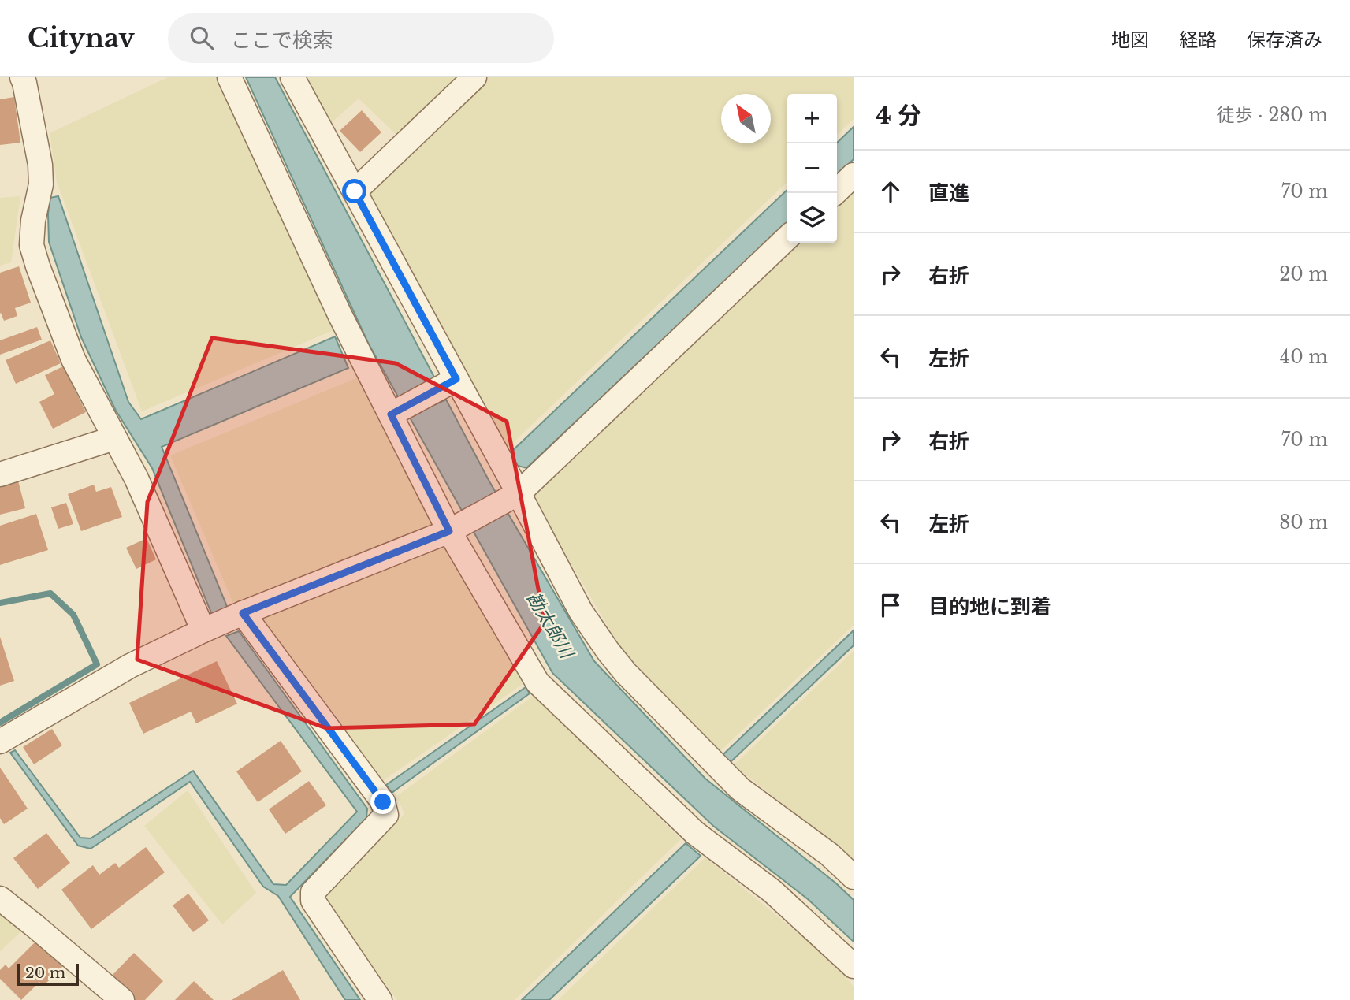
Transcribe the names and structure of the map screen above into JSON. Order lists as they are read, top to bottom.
{
  "water": ["勘太郎川"],
  "scale_bar": "20 m",
  "north": "top left",
  "page": {
    "header": "Citynav",
    "search": "ここで検索",
    "nav": ["地図", "経路", "保存済み"],
    "heading": ["4 分", "徒歩 · 280 m"],
    "map_buttons": ["+", "−"],
    "list": [
      ["直進", "70 m"],
      ["右折", "20 m"],
      ["左折", "40 m"],
      ["右折", "70 m"],
      ["左折", "80 m"],
      "目的地に到着"
    ],
    "scale": "20 m"
  }
}
